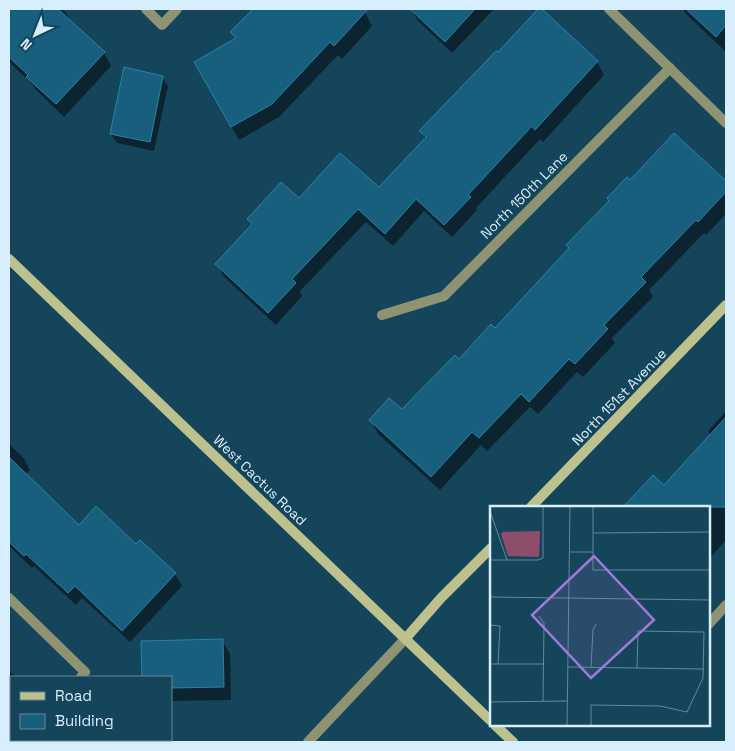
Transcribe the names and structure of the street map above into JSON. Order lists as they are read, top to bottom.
{
  "streets": {
    "main road": ["North 151st Avenue", "West Cactus Road"],
    "street": ["North 150th Lane"]
  },
  "legend": ["Road", "Building"],
  "north": "bottom left"
}
